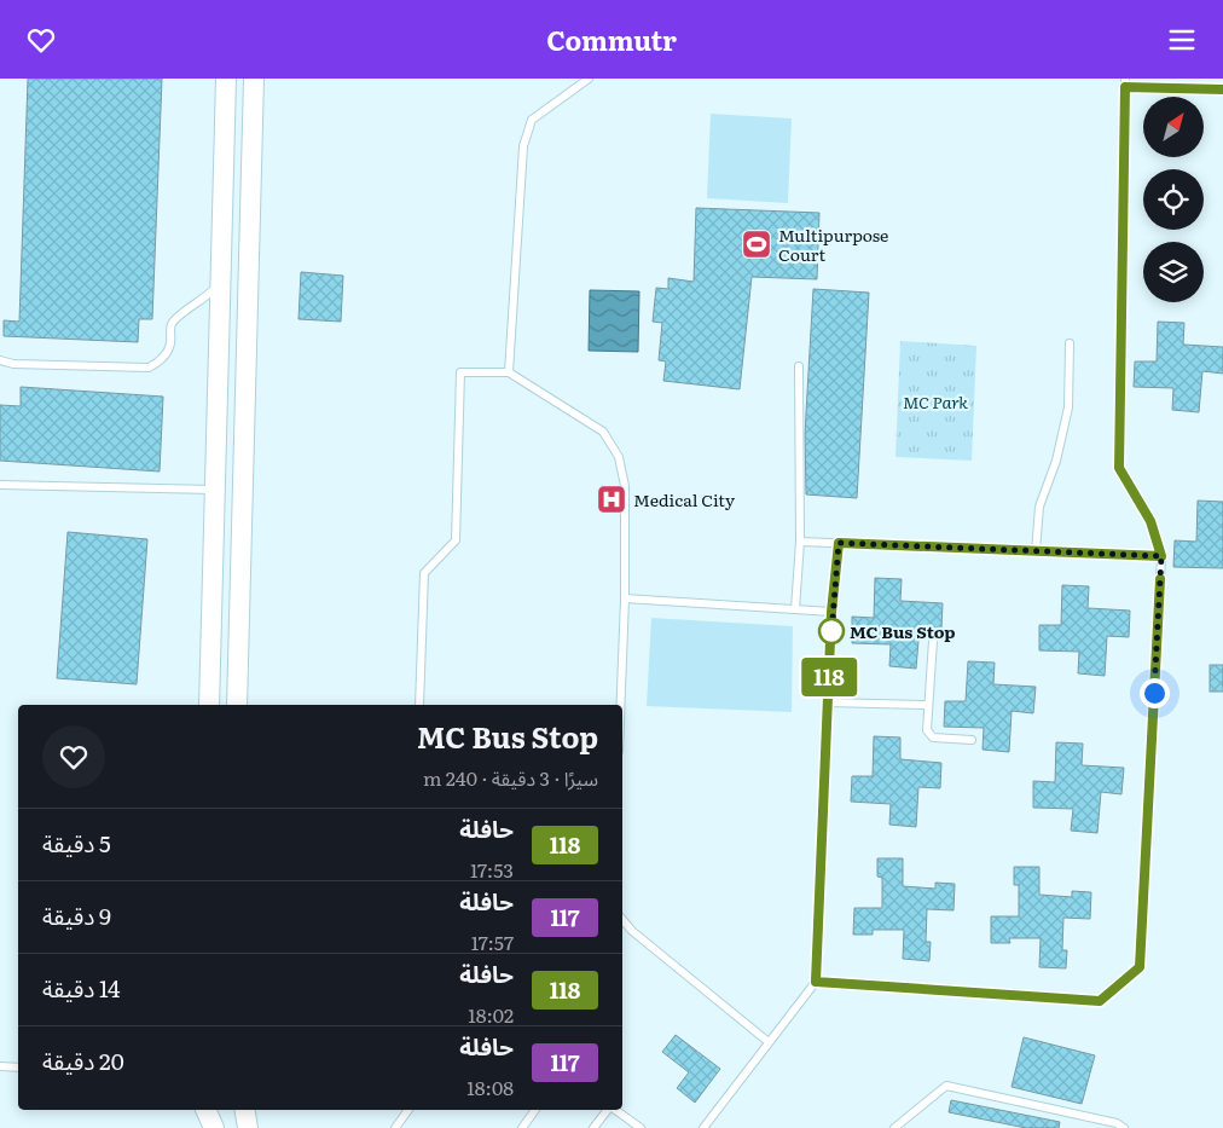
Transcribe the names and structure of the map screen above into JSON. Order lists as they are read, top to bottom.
{
  "parks": ["MC Park"],
  "places": {
    "sports": ["Multipurpose Court"],
    "hospital": ["Medical City"],
    "other": ["MC Bus Stop"]
  },
  "lines": ["bus line 118"],
  "north": "top right",
  "page": {
    "header": "Commutr",
    "on_map": "118",
    "heading": ["MC Bus Stop", "سيرًا · 3 دقيقة · 240 m"],
    "list": [
      {
        "mark": "118",
        "name": "حافلة",
        "note": "17:53",
        "value": "5 دقيقة"
      },
      {
        "mark": "117",
        "name": "حافلة",
        "note": "17:57",
        "value": "9 دقيقة"
      },
      {
        "mark": "118",
        "name": "حافلة",
        "note": "18:02",
        "value": "14 دقيقة"
      },
      {
        "mark": "117",
        "name": "حافلة",
        "note": "18:08",
        "value": "20 دقيقة"
      }
    ]
  }
}
